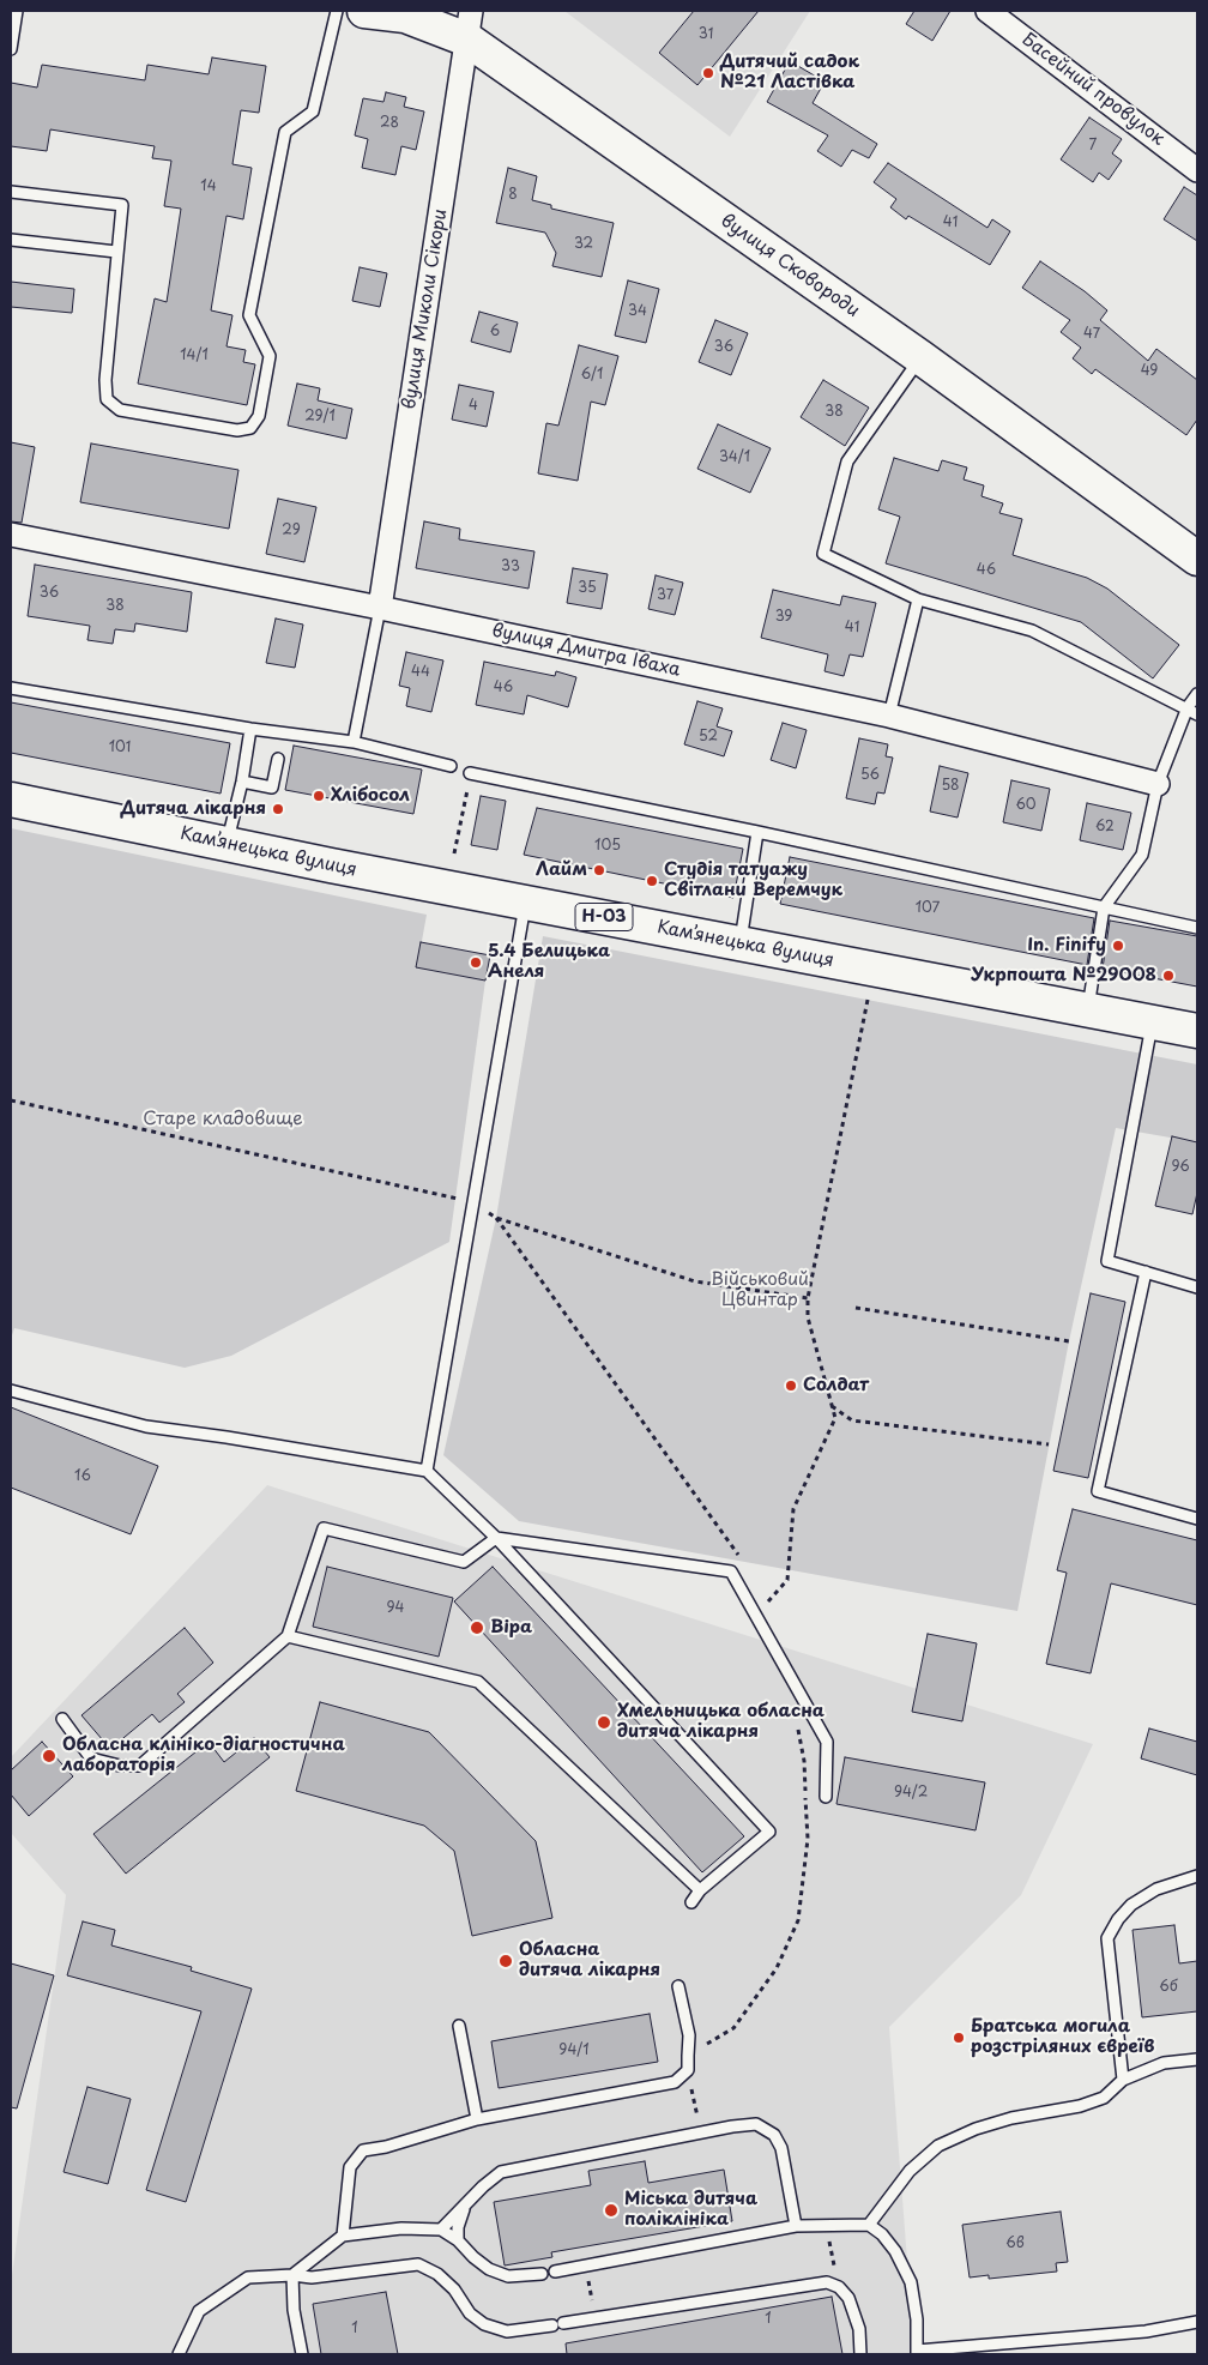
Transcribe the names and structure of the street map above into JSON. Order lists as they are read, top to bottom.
{
  "streets": {
    "main road": ["вулиця Сковороди", "Камʼянецька вулиця", "Н-03"],
    "street": ["Басейний провулок", "вулиця Миколи Сікори", "вулиця Дмитра Іваха"]
  },
  "crossings": [
    ["вулиця Сковороди", "вулиця Миколи Сікори"],
    ["вулиця Миколи Сікори", "вулиця Дмитра Іваха"]
  ],
  "parks": ["Старе кладовище", "Військовий Цвинтар"],
  "places": [
    "Дитячий садок №21 Ластівка",
    "Хлібосол",
    "Дитяча лікарня",
    "Лайм",
    "Студія татуажу Світлани Веремчук",
    "In. Finify",
    "5.4 Белицька Анеля",
    "Укрпошта №29008",
    "Солдат",
    "Віра",
    "Хмельницька обласна дитяча лікарня",
    "Обласна клініко-діагностична лабораторія",
    "Обласна дитяча лікарня",
    "Братська могила розстріляних євреїв",
    "Міська дитяча поліклініка"
  ],
  "house_numbers": [
    "31",
    "28",
    "7",
    "14",
    "8",
    "41",
    "32",
    "34",
    "6",
    "47",
    "36",
    "14/1",
    "49",
    "6/1",
    "4",
    "38",
    "29/1",
    "34/1",
    "29",
    "33",
    "46",
    "35",
    "36",
    "37",
    "38",
    "39",
    "41",
    "44",
    "46",
    "52",
    "101",
    "56",
    "58",
    "60",
    "62",
    "105",
    "107",
    "96",
    "16",
    "94",
    "94/2",
    "6б",
    "94/1",
    "6в",
    "1",
    "1"
  ]
}
